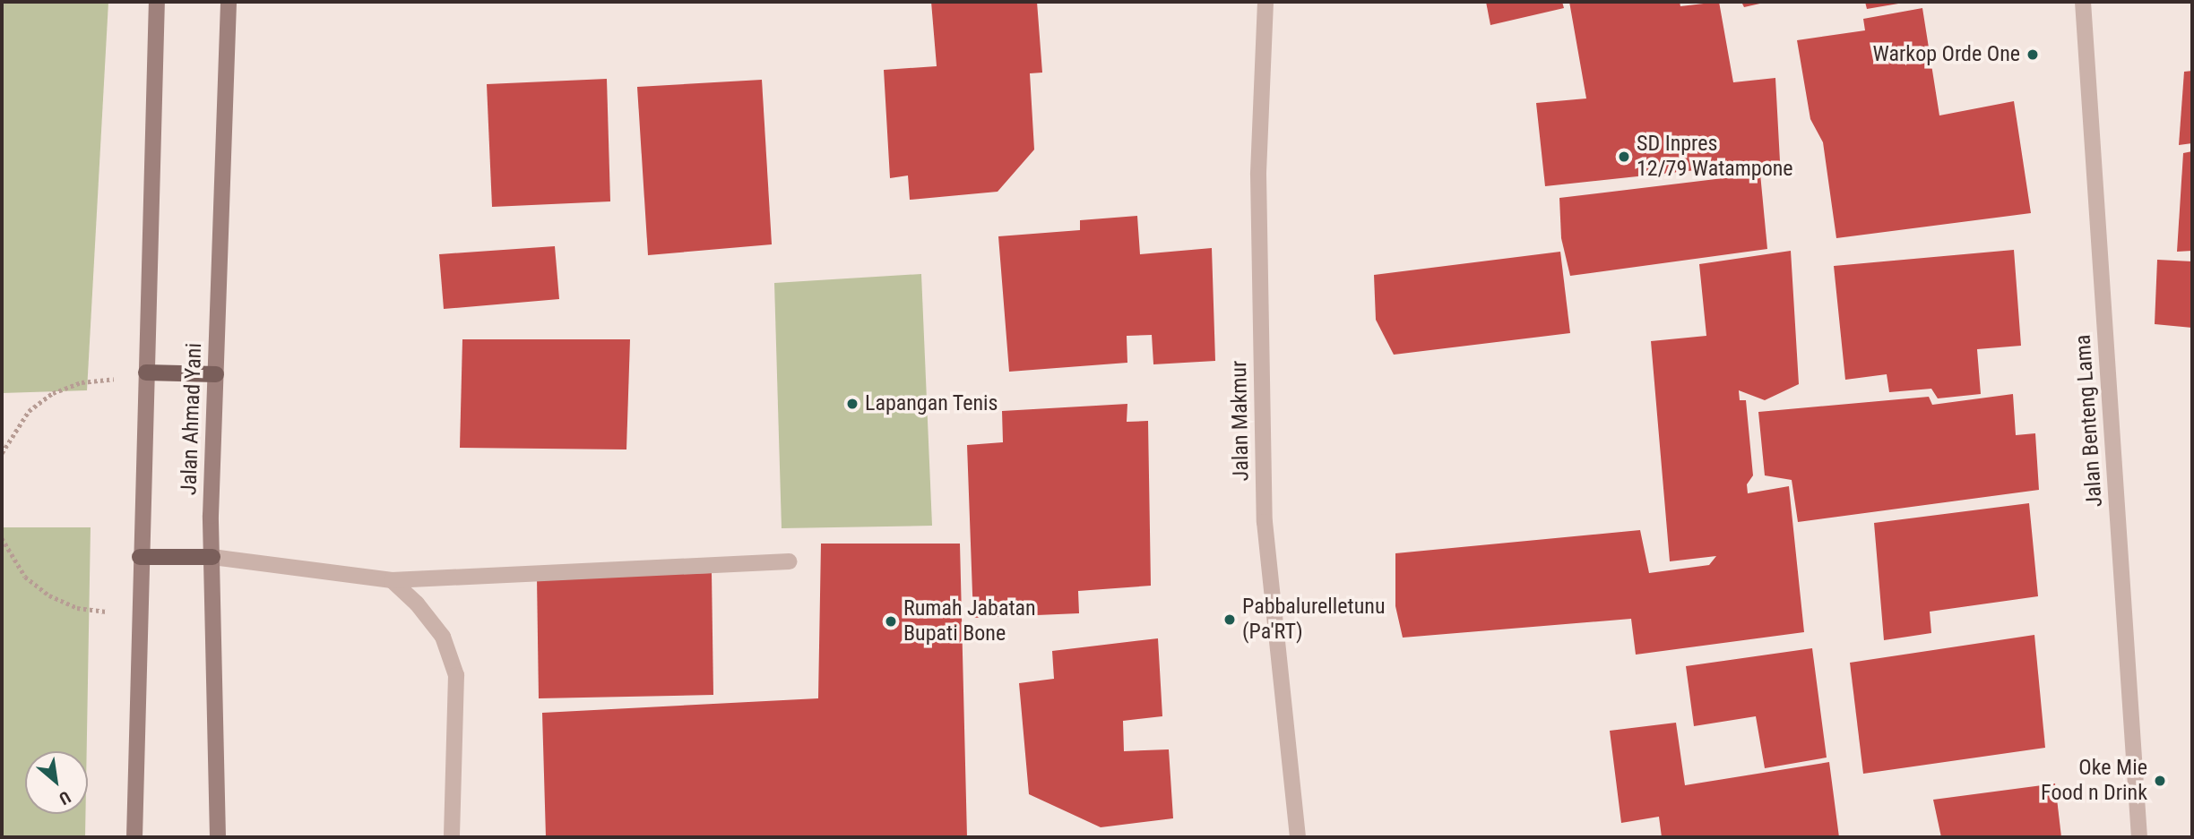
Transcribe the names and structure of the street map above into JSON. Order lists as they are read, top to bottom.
{
  "streets": {
    "main road": ["Jalan Ahmad Yani"],
    "street": ["Jalan Makmur", "Jalan Benteng Lama"]
  },
  "places": [
    "Warkop Orde One",
    "SD Inpres 12/79 Watampone",
    "Lapangan Tenis",
    "Pabbalurelletunu (Pa'RT)",
    "Rumah Jabatan Bupati Bone",
    "Oke Mie Food n Drink"
  ],
  "north": "bottom right"
}
